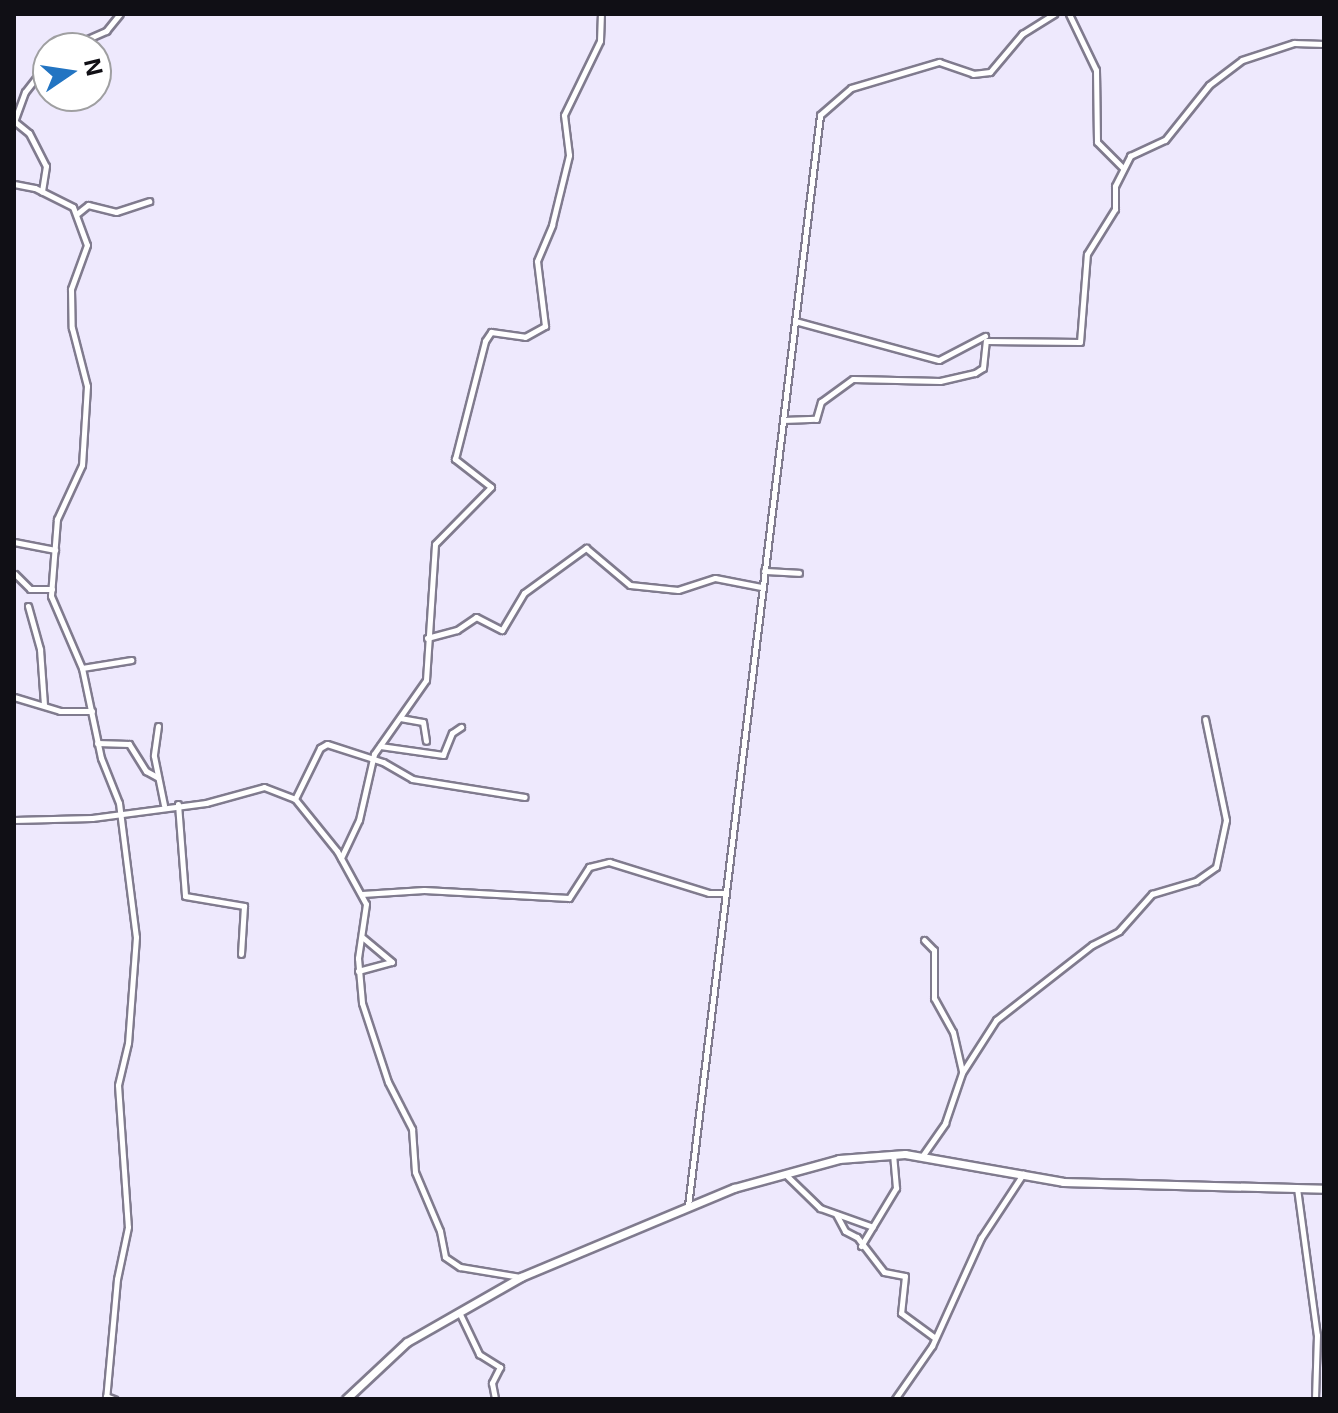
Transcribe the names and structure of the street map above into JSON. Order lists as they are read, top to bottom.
{
  "north": "right"
}
